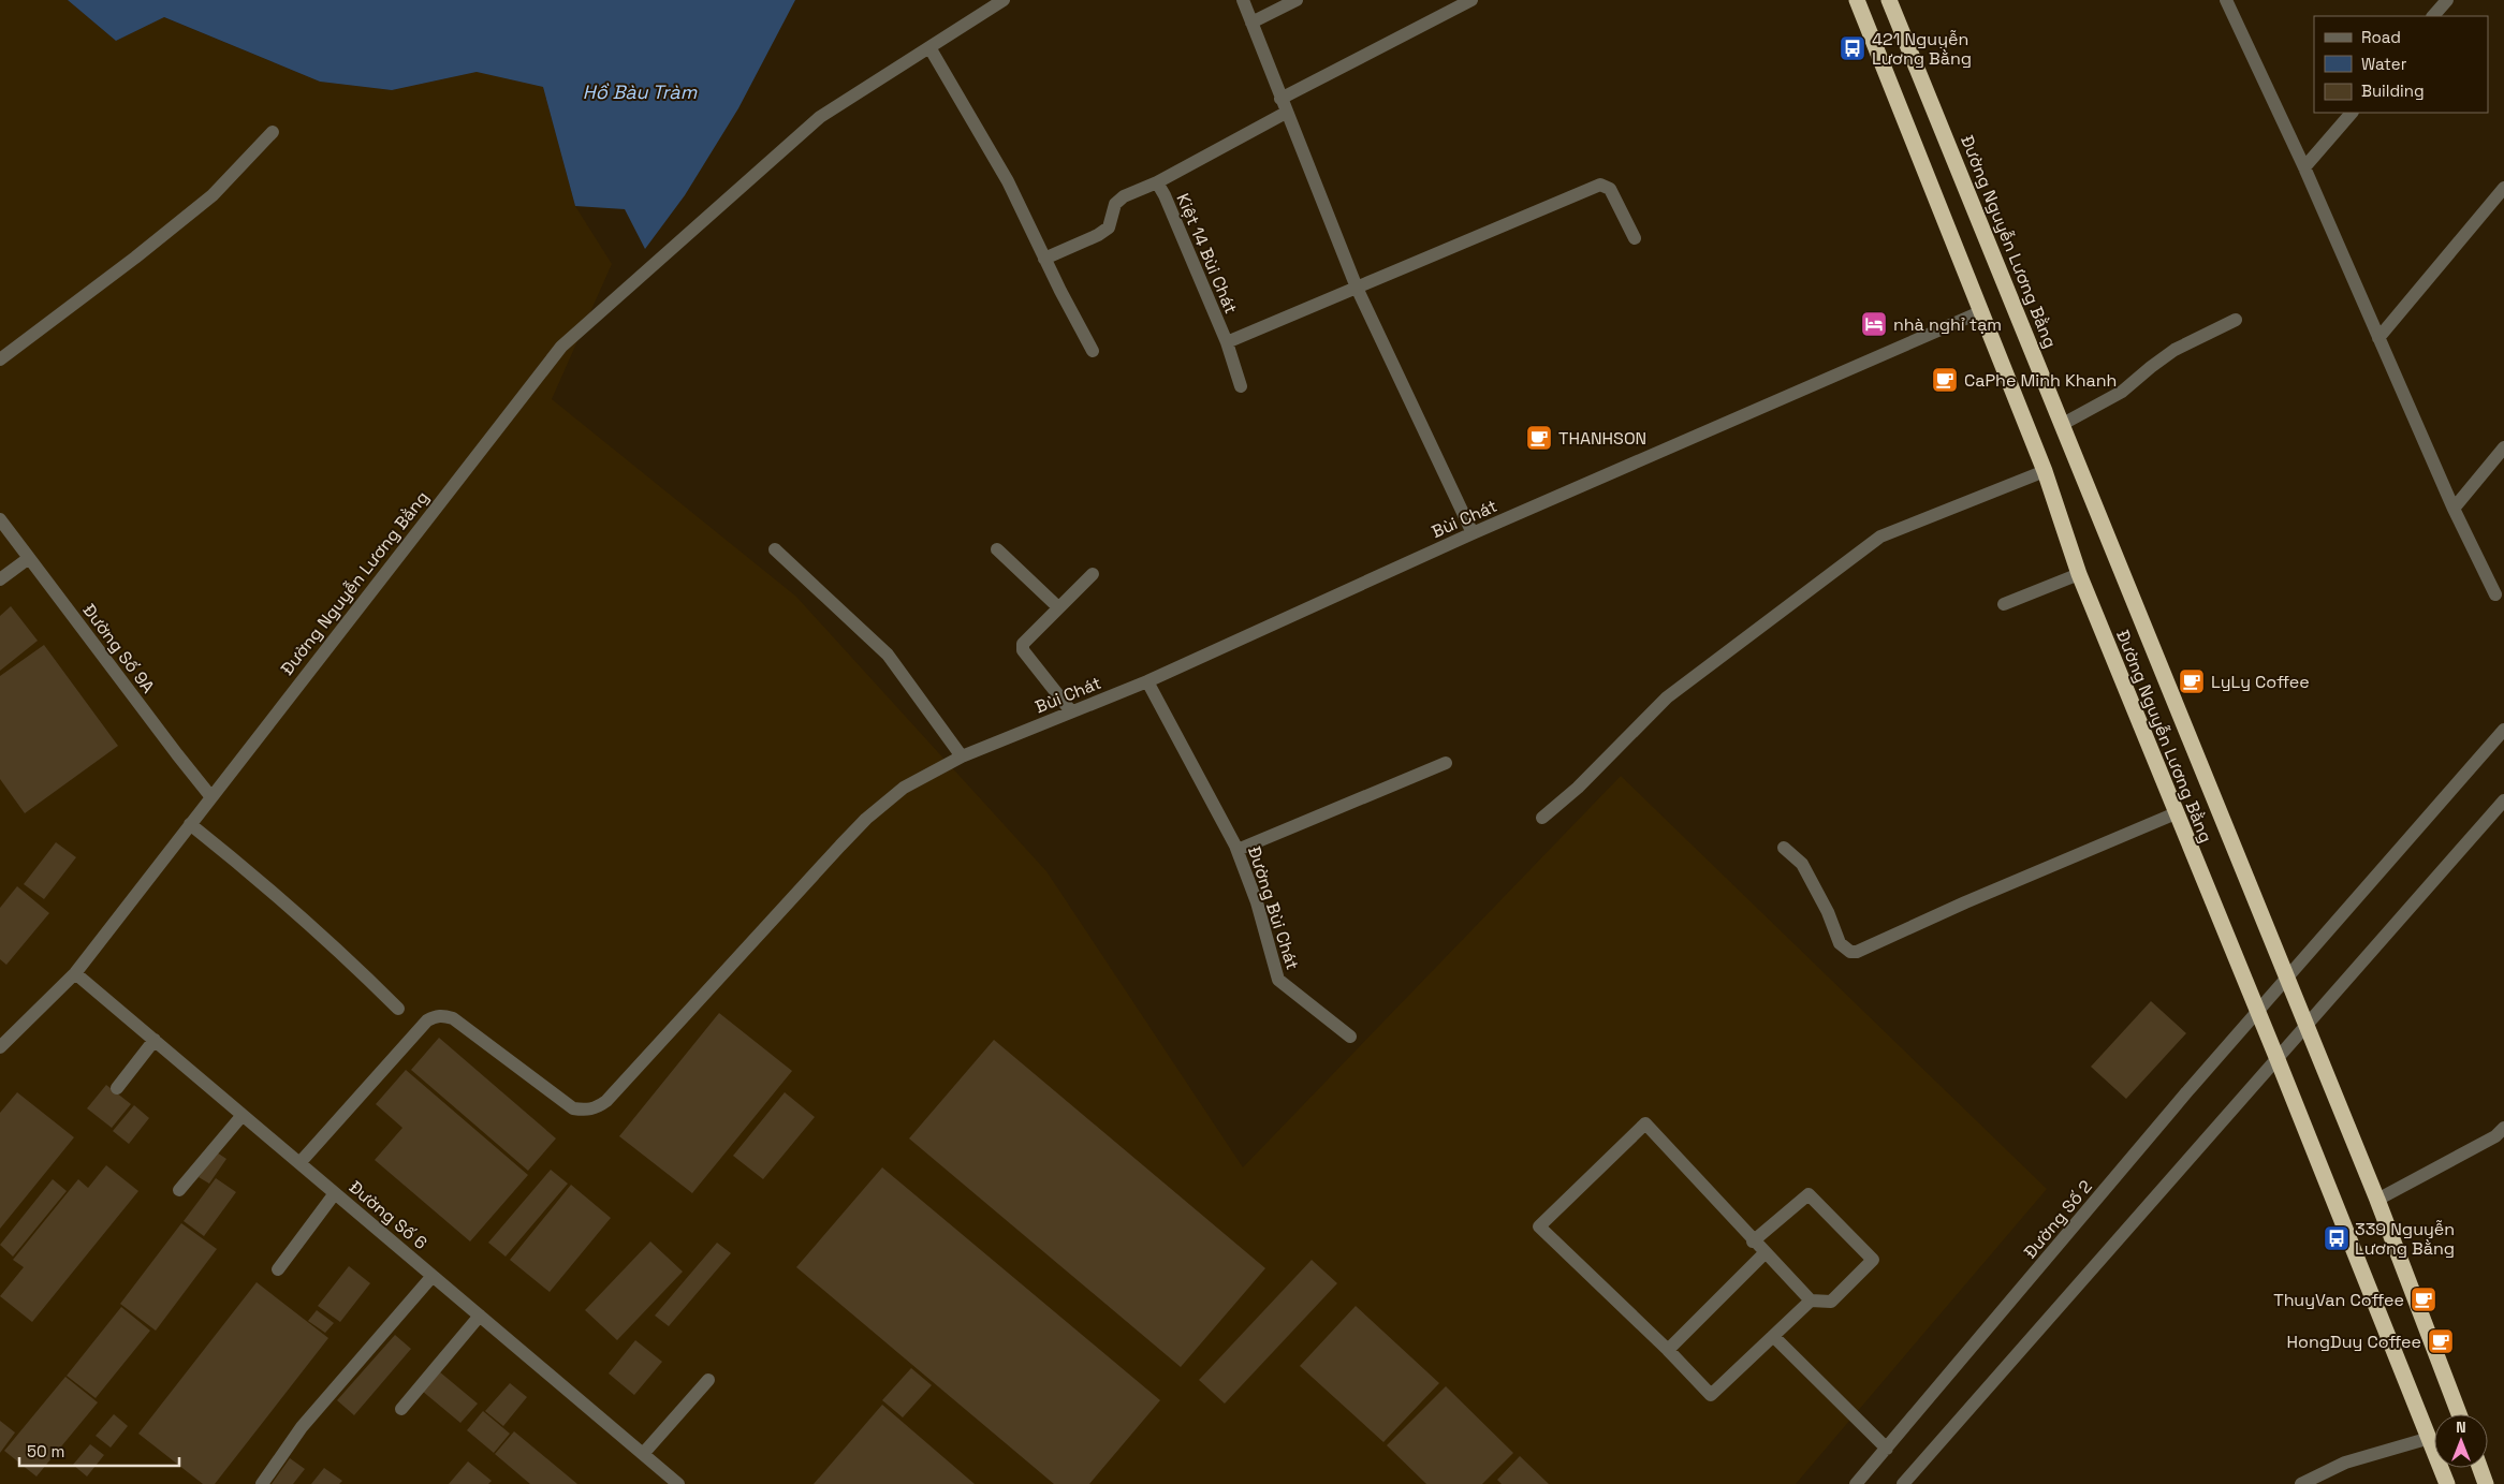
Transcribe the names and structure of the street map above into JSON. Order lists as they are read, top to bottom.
{
  "streets": {
    "highway": ["Đường Nguyễn Lương Bằng"],
    "street": [
      "Kiệt 14 Bùi Chát",
      "Bùi Chát",
      "Đường Số 9A",
      "Đường Bùi Chát",
      "Đường Số 6",
      "Đường Số 2"
    ]
  },
  "crossings": [
    ["Đường Nguyễn Lương Bằng", "Bùi Chát"],
    ["Đường Nguyễn Lương Bằng", "Đường Số 9A"],
    ["Đường Nguyễn Lương Bằng", "Đường Số 6"],
    ["Đường Nguyễn Lương Bằng", "Đường Số 2"],
    ["Bùi Chát", "Đường Bùi Chát"],
    ["Bùi Chát", "Đường Số 6"]
  ],
  "water": ["Hồ Bàu Tràm"],
  "places": {
    "bus stop": ["421 Nguyễn Lương Bằng", "339 Nguyễn Lương Bằng"],
    "hotel": ["nhà nghỉ tạm"],
    "cafe": [
      "CaPhe Minh Khanh",
      "THANHSON",
      "LyLy Coffee",
      "ThuyVan Coffee",
      "HongDuy Coffee"
    ]
  },
  "legend": ["Road", "Water", "Building"],
  "scale_bar": "50 m",
  "north": "top"
}
